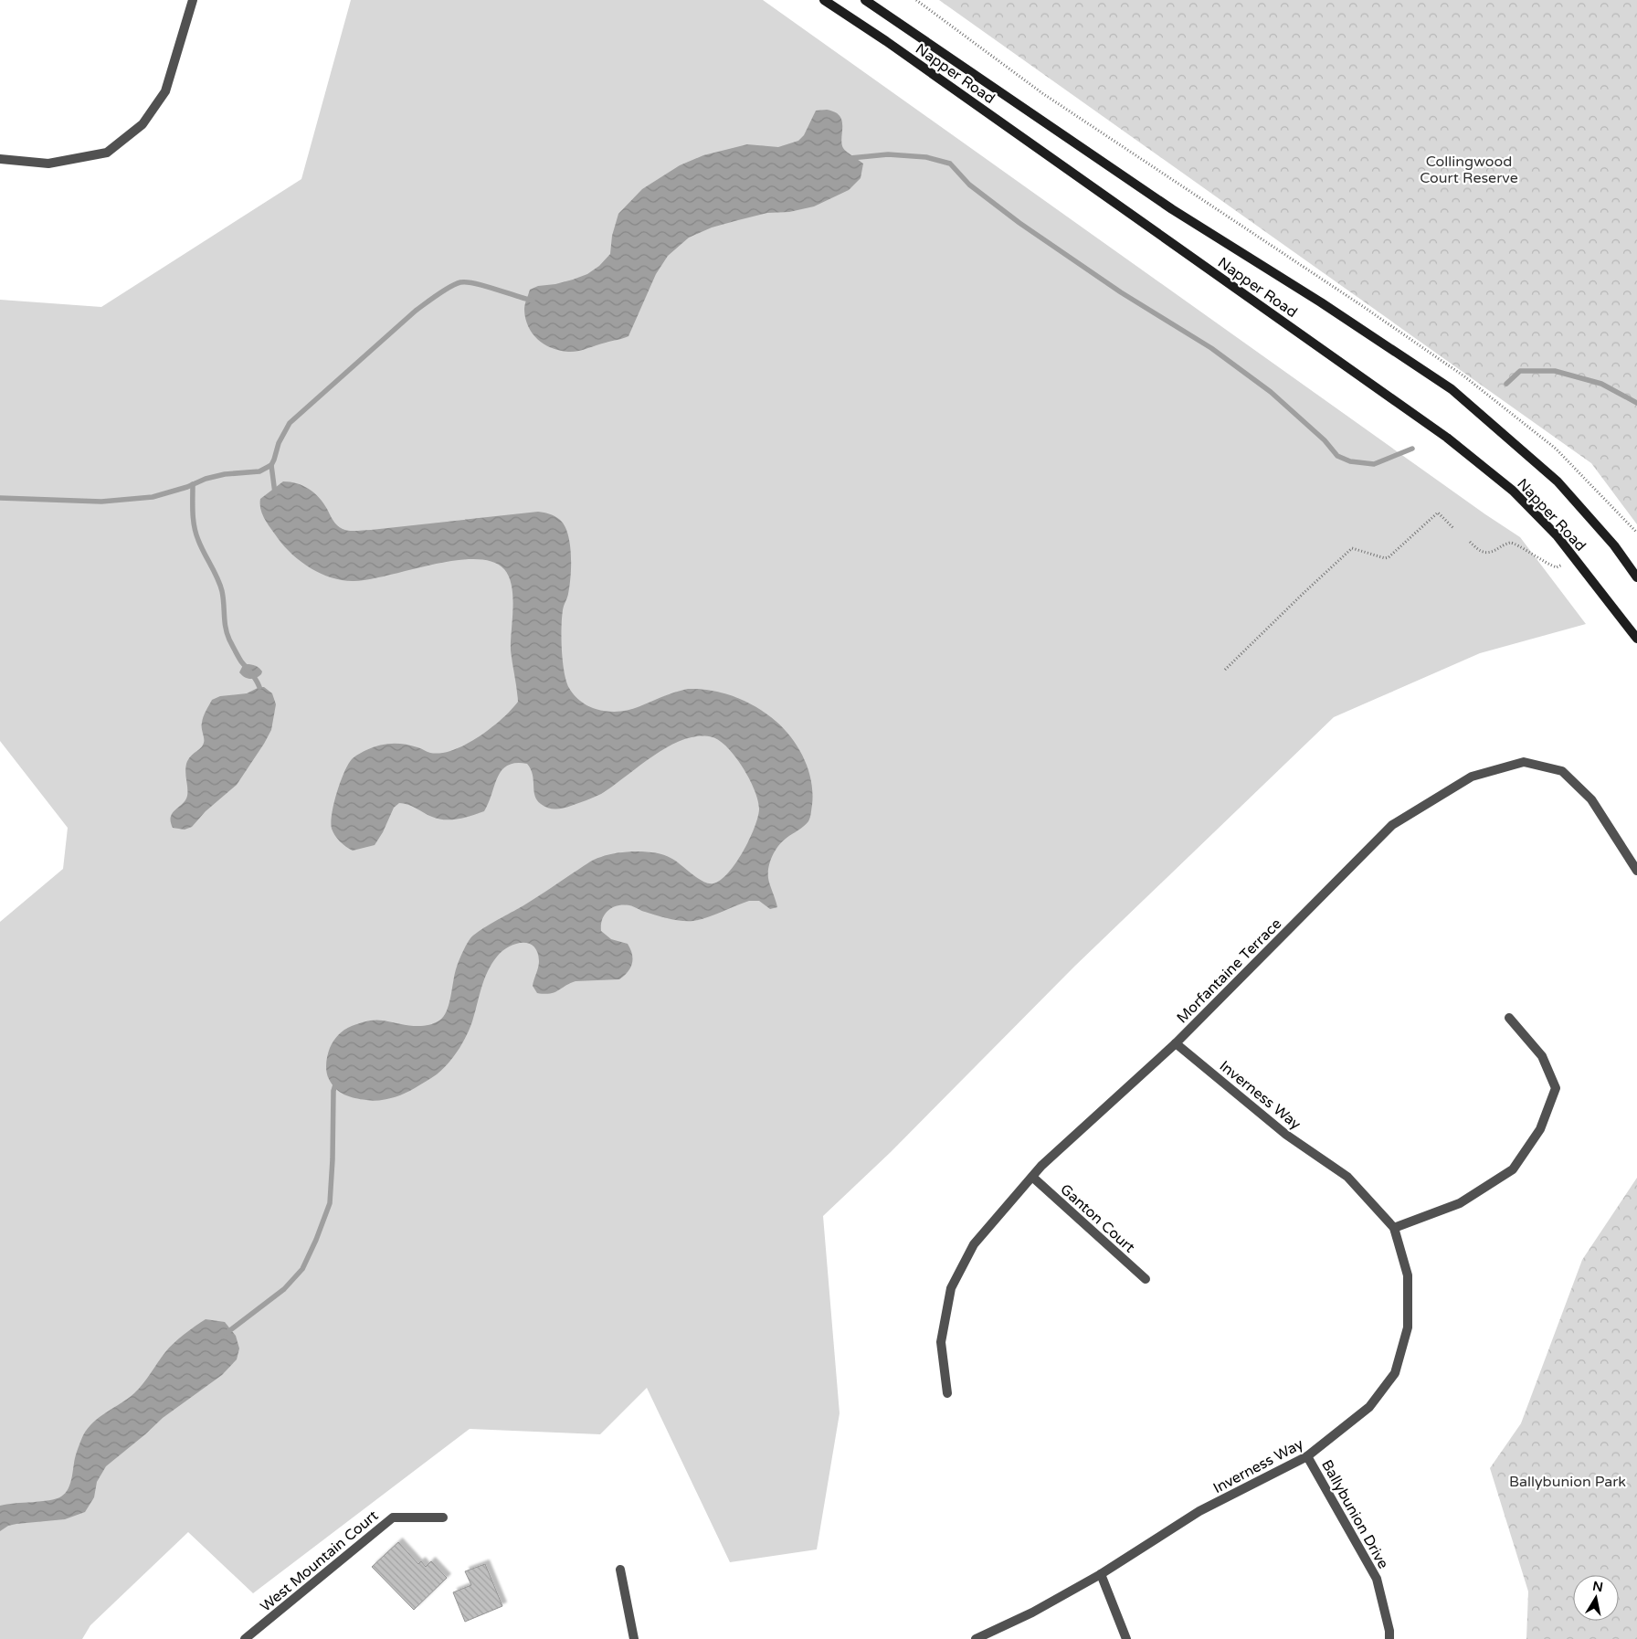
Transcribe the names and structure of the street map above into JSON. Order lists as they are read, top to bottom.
{
  "streets": {
    "main road": ["Napper Road"],
    "street": [
      "Morfantaine Terrace",
      "Inverness Way",
      "Ganton Court",
      "Ballybunion Drive",
      "West Mountain Court"
    ]
  },
  "crossings": [
    ["Morfantaine Terrace", "Inverness Way"],
    ["Morfantaine Terrace", "Ganton Court"],
    ["Inverness Way", "Ballybunion Drive"]
  ],
  "parks": ["Collingwood Court Reserve", "Ballybunion Park"],
  "north": "top"
}
